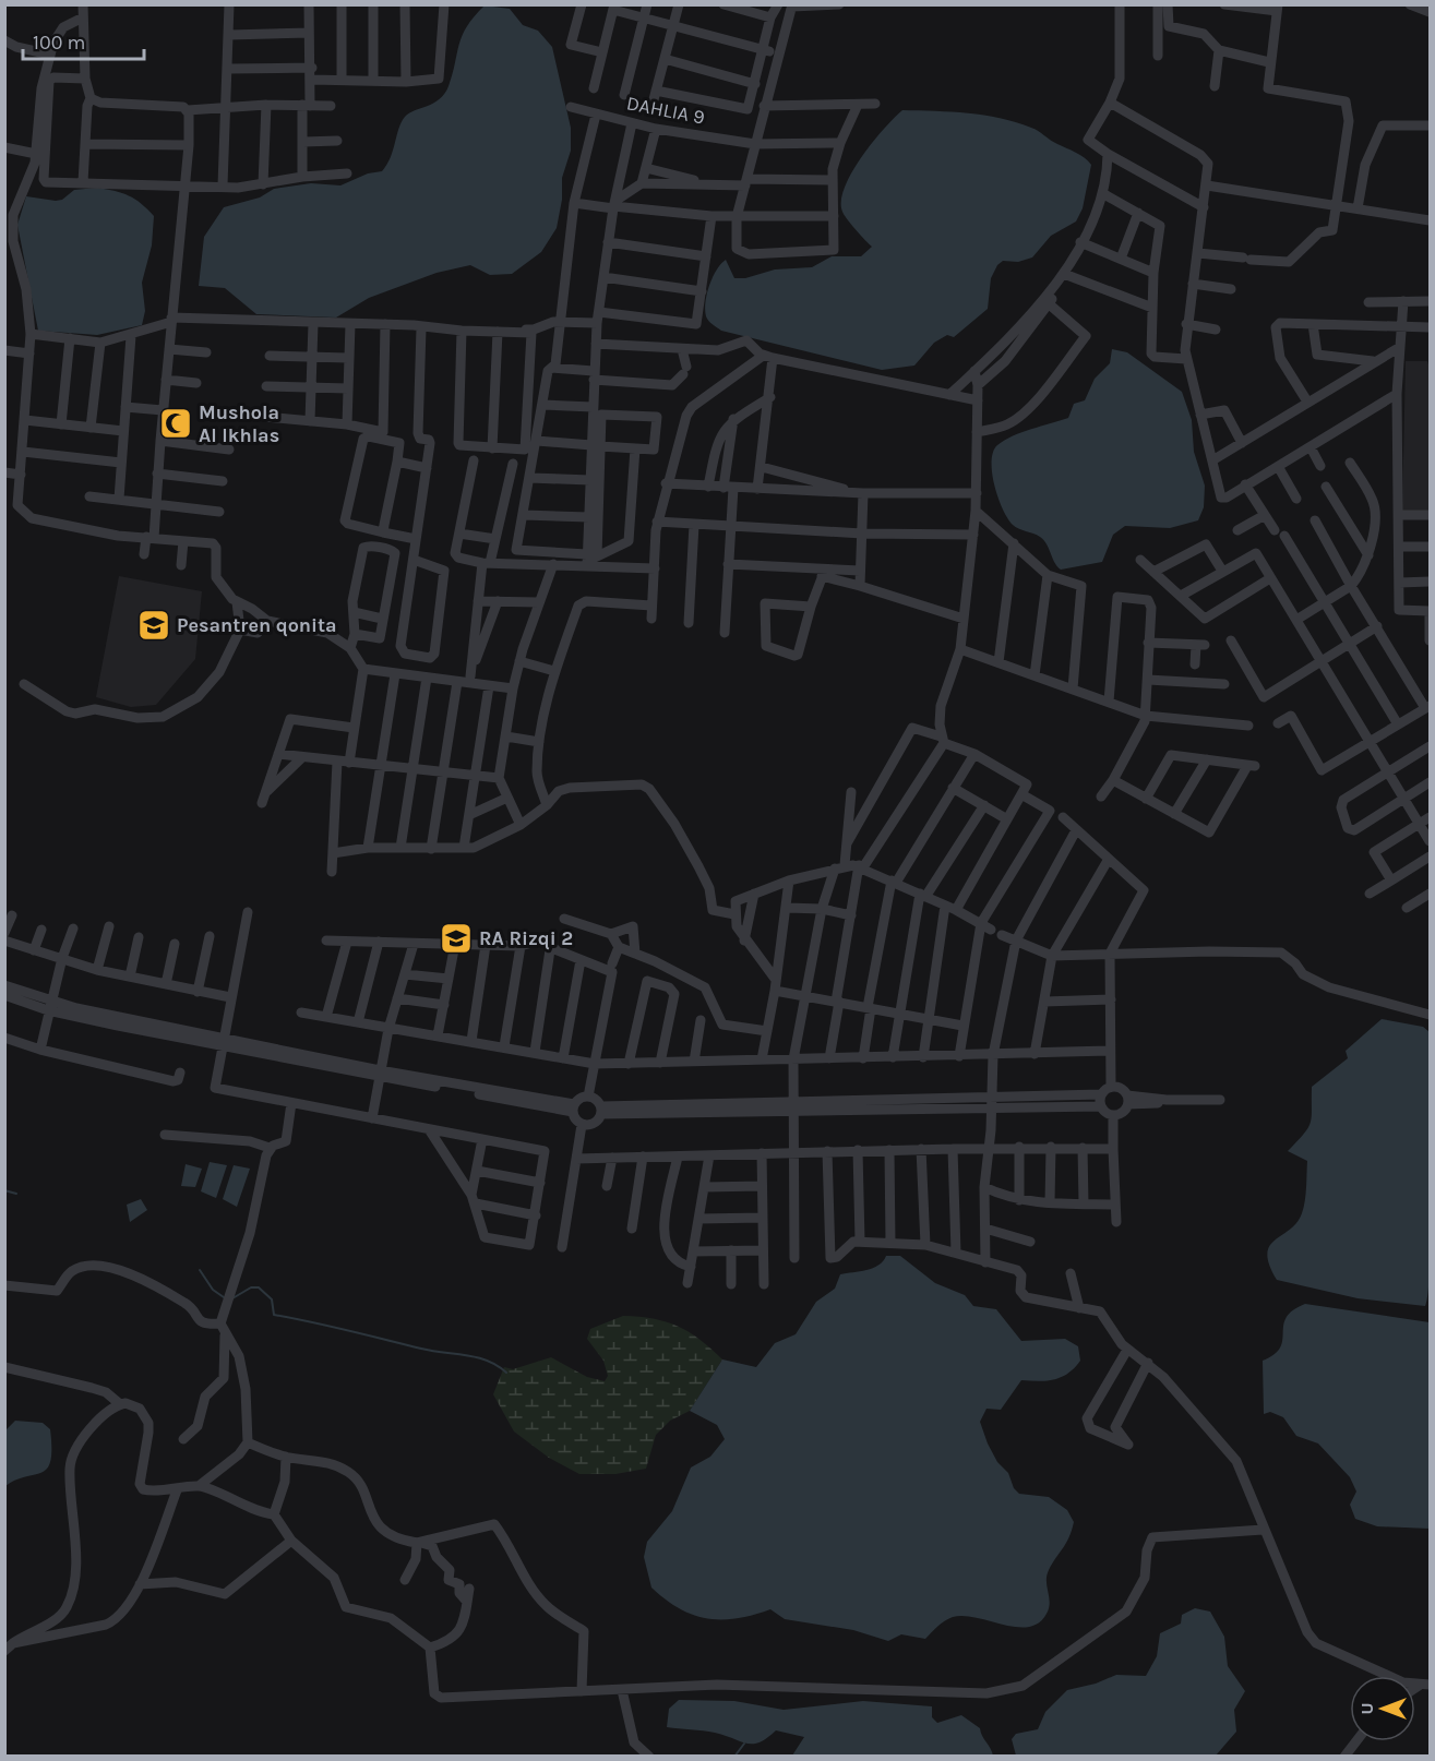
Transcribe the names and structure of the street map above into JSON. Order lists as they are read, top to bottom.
{
  "streets": {
    "street": ["DAHLIA 9"]
  },
  "places": {
    "mosque": ["Mushola Al Ikhlas"],
    "school or university": ["Pesantren qonita", "RA Rizqi 2"]
  },
  "scale_bar": "100 m",
  "north": "left"
}
